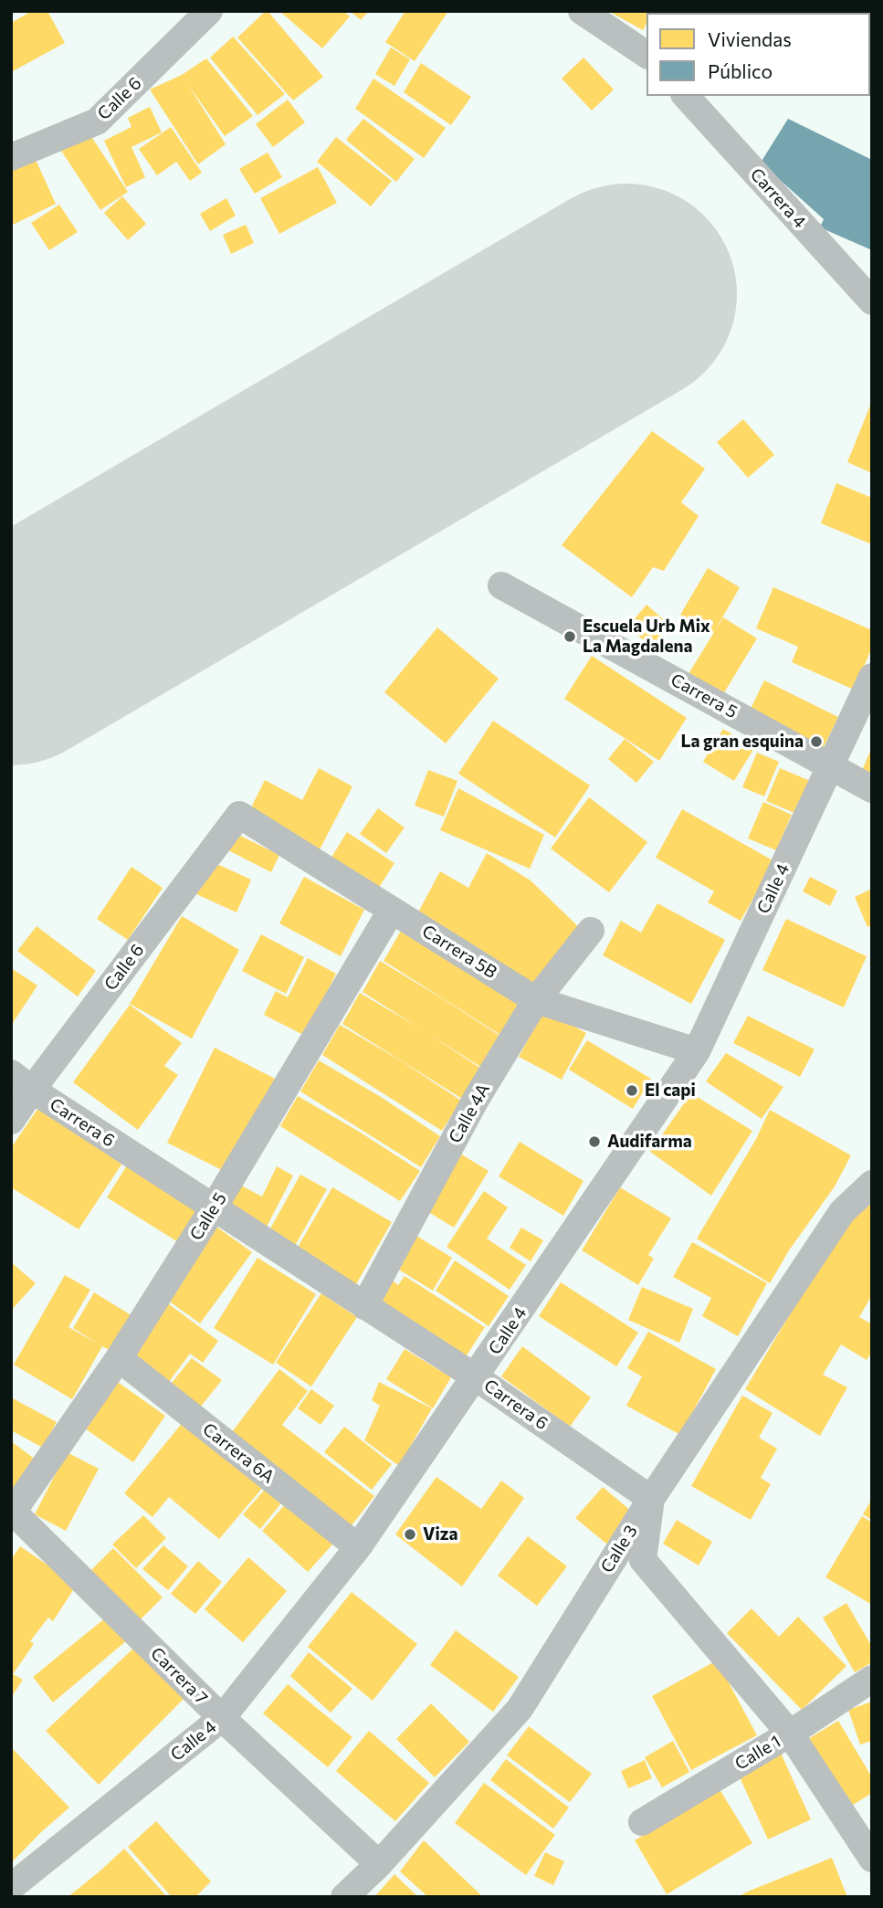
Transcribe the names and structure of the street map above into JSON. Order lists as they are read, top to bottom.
{
  "streets": {
    "street": [
      "Calle 6",
      "Carrera 4",
      "Carrera 5",
      "Calle 4",
      "Carrera 5B",
      "Calle 4A",
      "Carrera 6",
      "Calle 5",
      "Carrera 6A",
      "Calle 3",
      "Carrera 7",
      "Calle 1"
    ]
  },
  "crossings": [
    ["Calle 6", "Carrera 5B"],
    ["Calle 6", "Carrera 6"],
    ["Carrera 5", "Calle 4"],
    ["Calle 4", "Carrera 5B"],
    ["Calle 4", "Carrera 6"],
    ["Calle 4", "Carrera 6A"],
    ["Calle 4", "Carrera 7"],
    ["Carrera 5B", "Calle 4A"],
    ["Carrera 5B", "Calle 5"],
    ["Calle 4A", "Carrera 6"],
    ["Carrera 6", "Calle 5"],
    ["Carrera 6", "Calle 3"],
    ["Calle 5", "Carrera 6A"],
    ["Calle 5", "Carrera 7"],
    ["Calle 3", "Carrera 7"]
  ],
  "places": [
    "Escuela Urb Mix La Magdalena",
    "La gran esquina",
    "El capi",
    "Audifarma",
    "Viza"
  ],
  "legend": ["Viviendas", "Público"]
}
